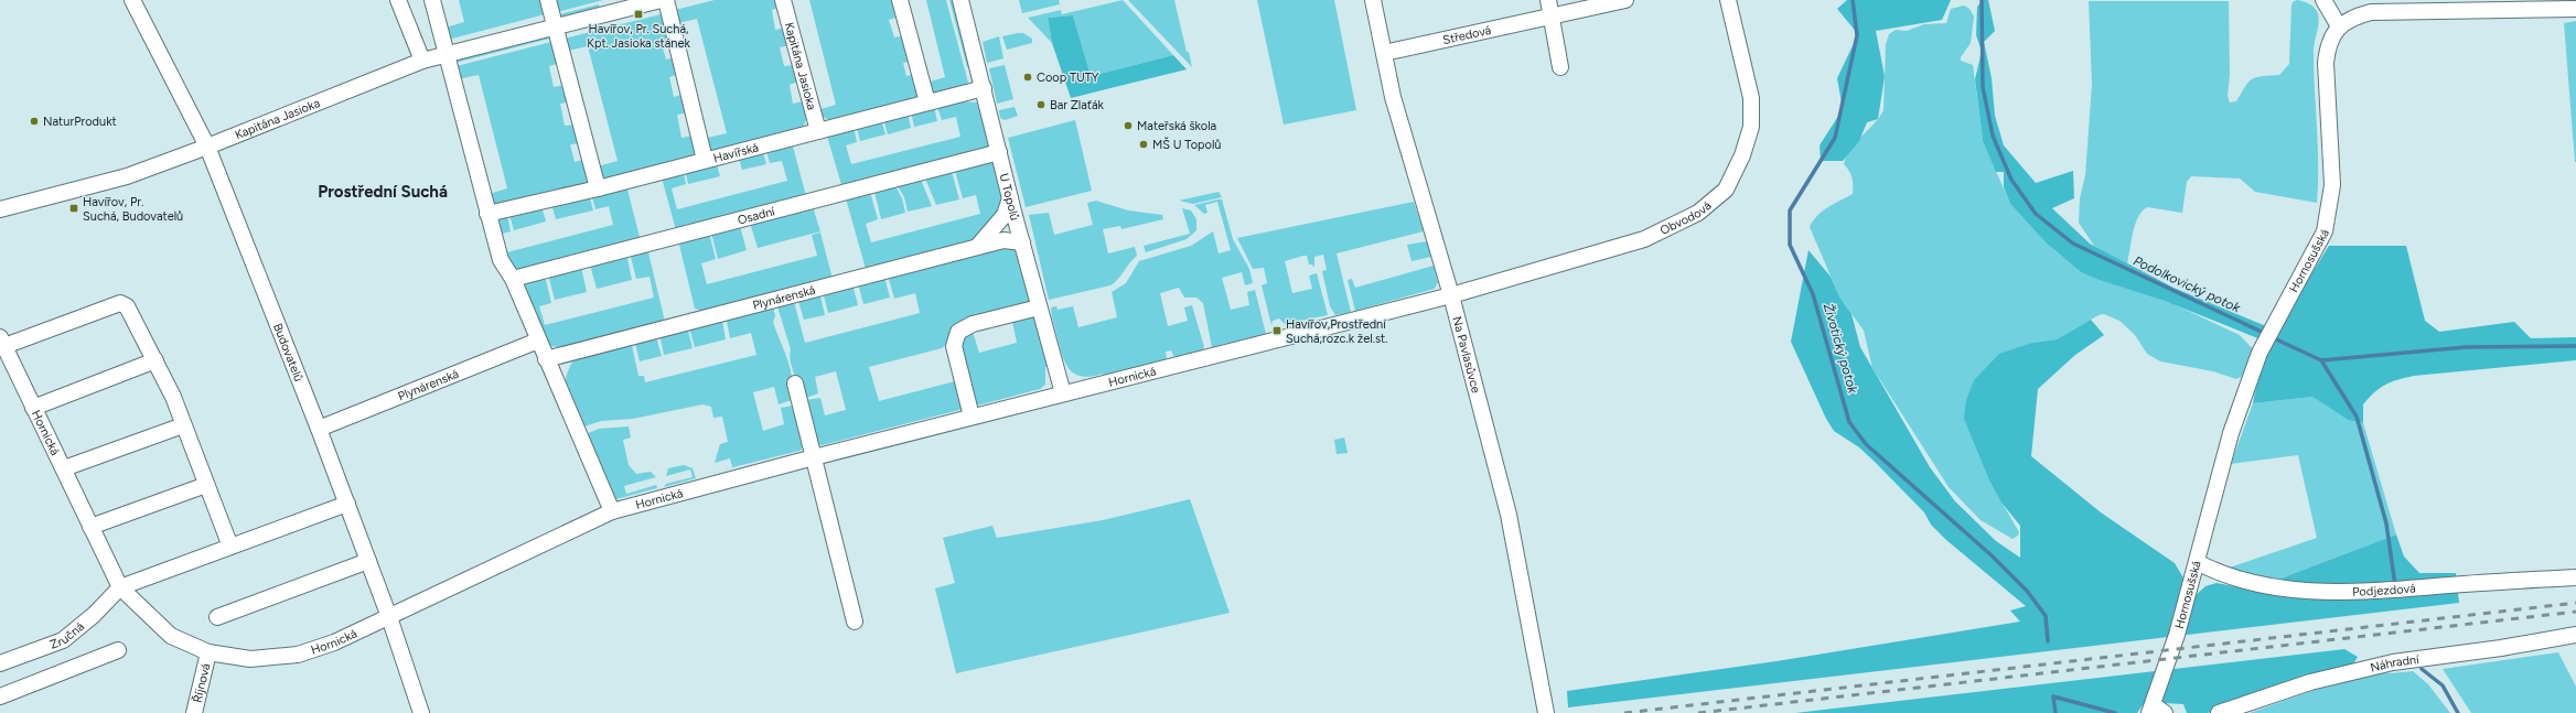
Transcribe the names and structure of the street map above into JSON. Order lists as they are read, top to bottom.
{
  "streets": {
    "street": [
      "Středová",
      "Kapitána Jasioka",
      "Havířská",
      "U Topolů",
      "Osadní",
      "Obvodová",
      "Hornosušská",
      "Plynárenská",
      "Budovatelů",
      "Na Pavlasůvce",
      "Hornická",
      "Podjezdová",
      "Zručná",
      "Náhradní",
      "Říjnová"
    ]
  },
  "crossings": [
    ["Středová", "Na Pavlasůvce"],
    ["Kapitána Jasioka", "Havířská"],
    ["Kapitána Jasioka", "Budovatelů"],
    ["Havířská", "U Topolů"],
    ["U Topolů", "Osadní"],
    ["U Topolů", "Plynárenská"],
    ["U Topolů", "Hornická"],
    ["Obvodová", "Na Pavlasůvce"],
    ["Obvodová", "Hornická"],
    ["Hornosušská", "Podjezdová"],
    ["Plynárenská", "Budovatelů"],
    ["Budovatelů", "Hornická"],
    ["Na Pavlasůvce", "Hornická"],
    ["Hornická", "Zručná"],
    ["Hornická", "Říjnová"]
  ],
  "districts": ["Prostřední Suchá"],
  "water": ["Podolkovický potok", "Životický potok"],
  "places": {
    "transit": ["Havířov, Pr. Suchá, Kpt. Jasioka stánek", "Havířov, Pr. Suchá, Budovatelů", "Havířov,Prostřední Suchá,rozc.k žel.st."],
    "other": [
      "Coop TUTY",
      "Bar Zlaťák",
      "NaturProdukt",
      "Mateřská škola",
      "MŠ U Topolů"
    ]
  }
}
